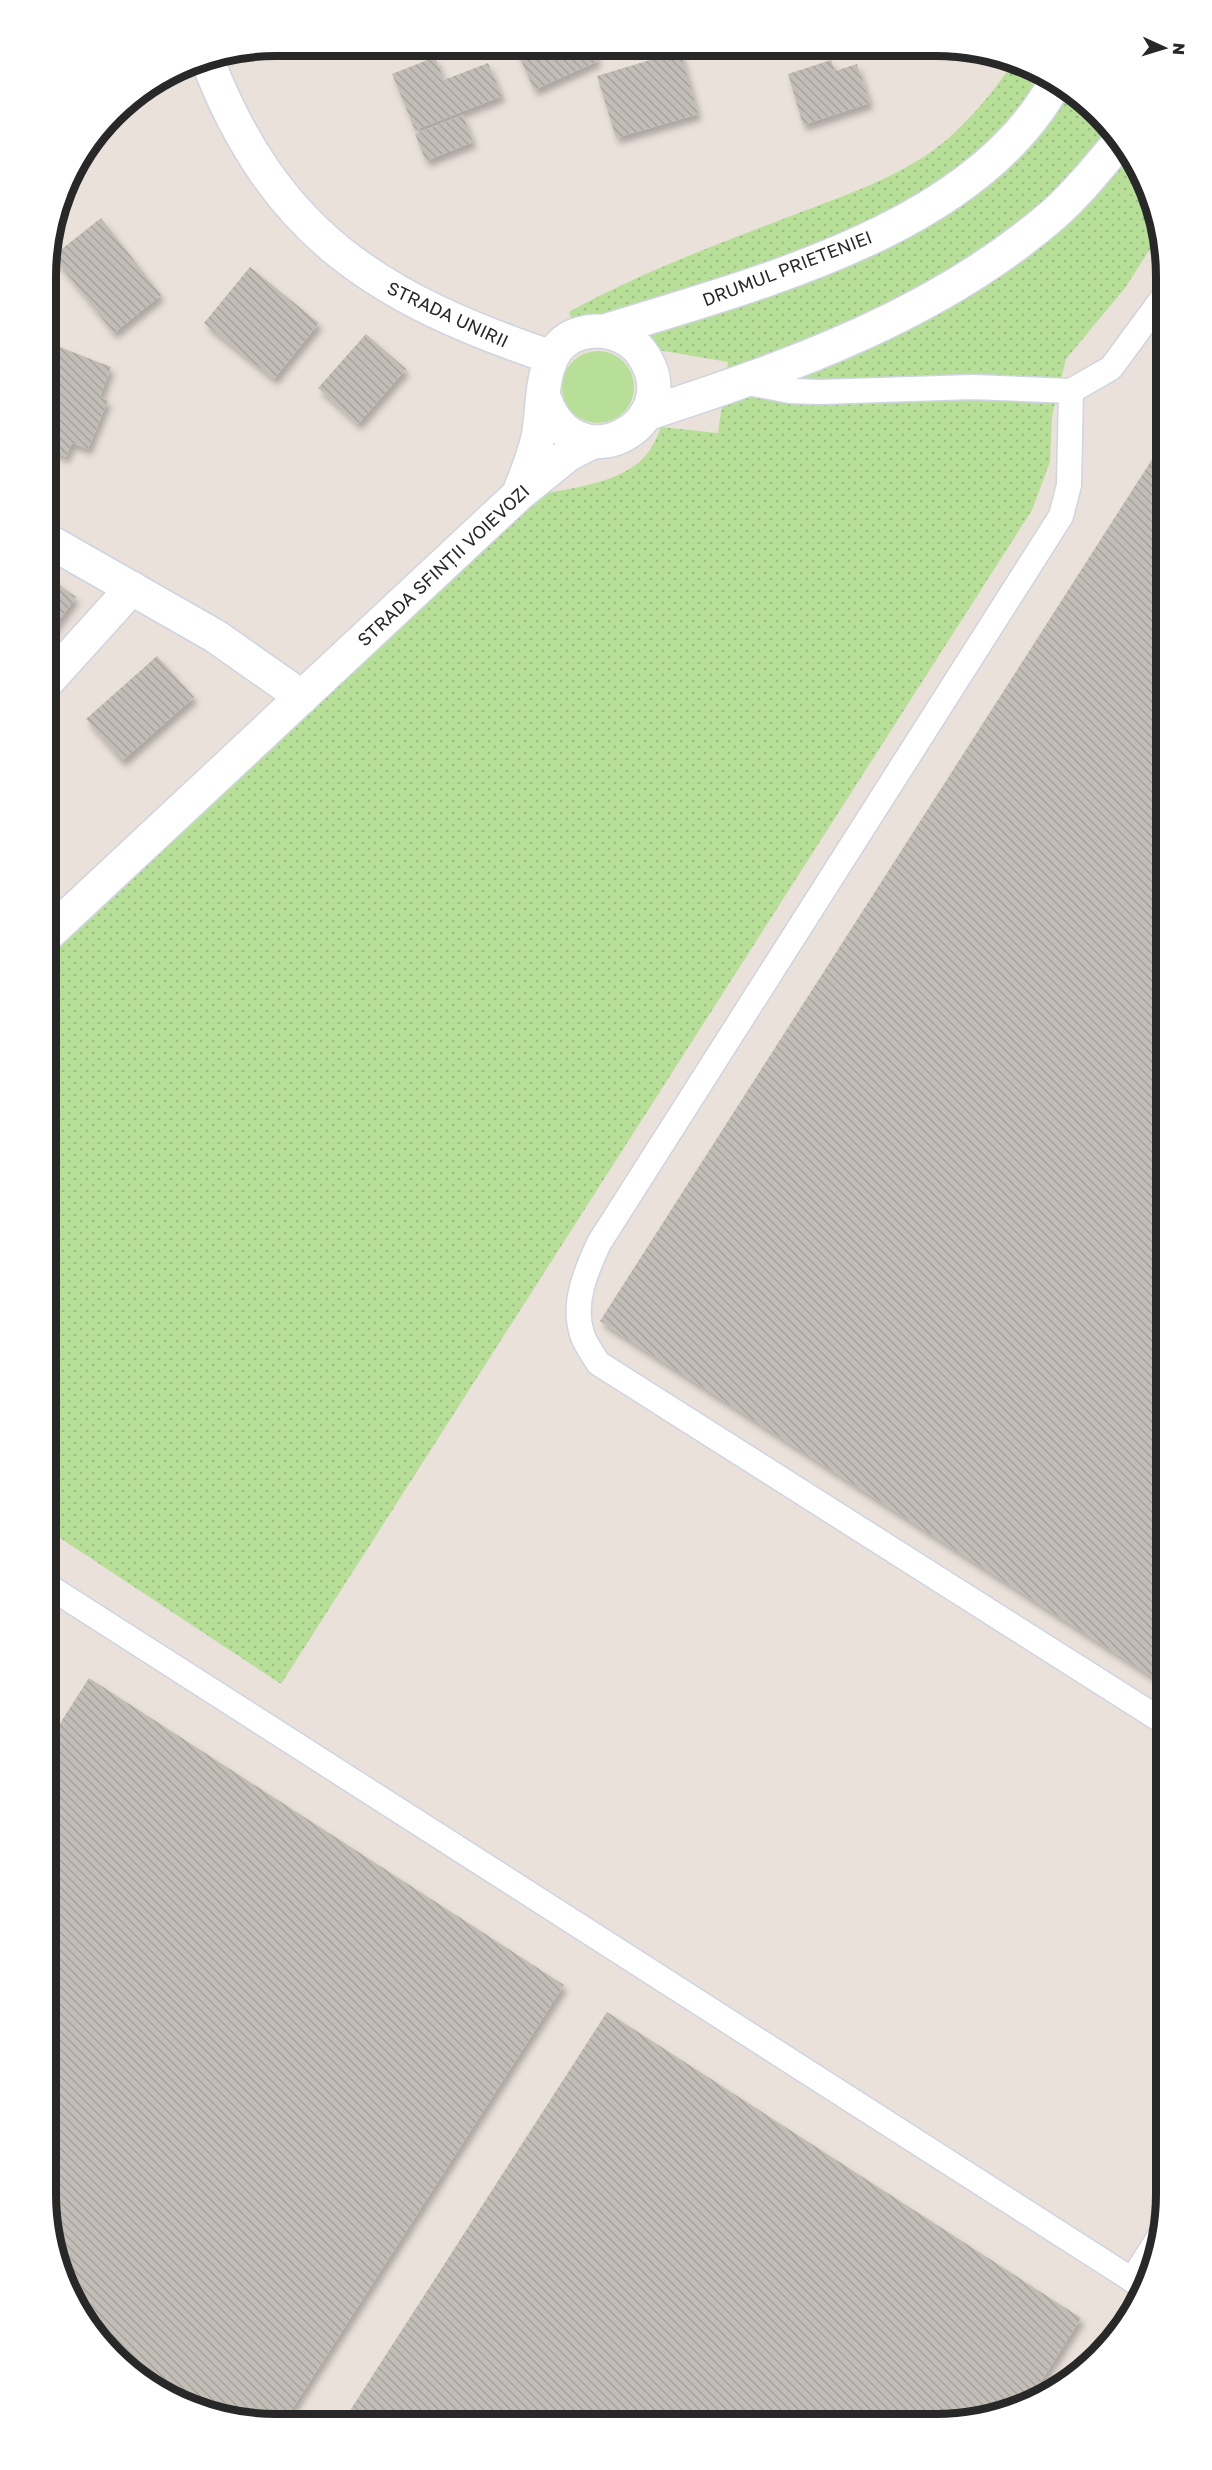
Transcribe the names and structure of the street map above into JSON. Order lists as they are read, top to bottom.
{
  "streets": {
    "street": ["DRUMUL PRIETENIEI", "STRADA UNIRII", "STRADA SFINȚII VOIEVOZI"]
  },
  "crossings": [
    ["DRUMUL PRIETENIEI", "STRADA UNIRII"],
    ["DRUMUL PRIETENIEI", "STRADA SFINȚII VOIEVOZI"],
    ["STRADA UNIRII", "STRADA SFINȚII VOIEVOZI"]
  ],
  "north": "right"
}
